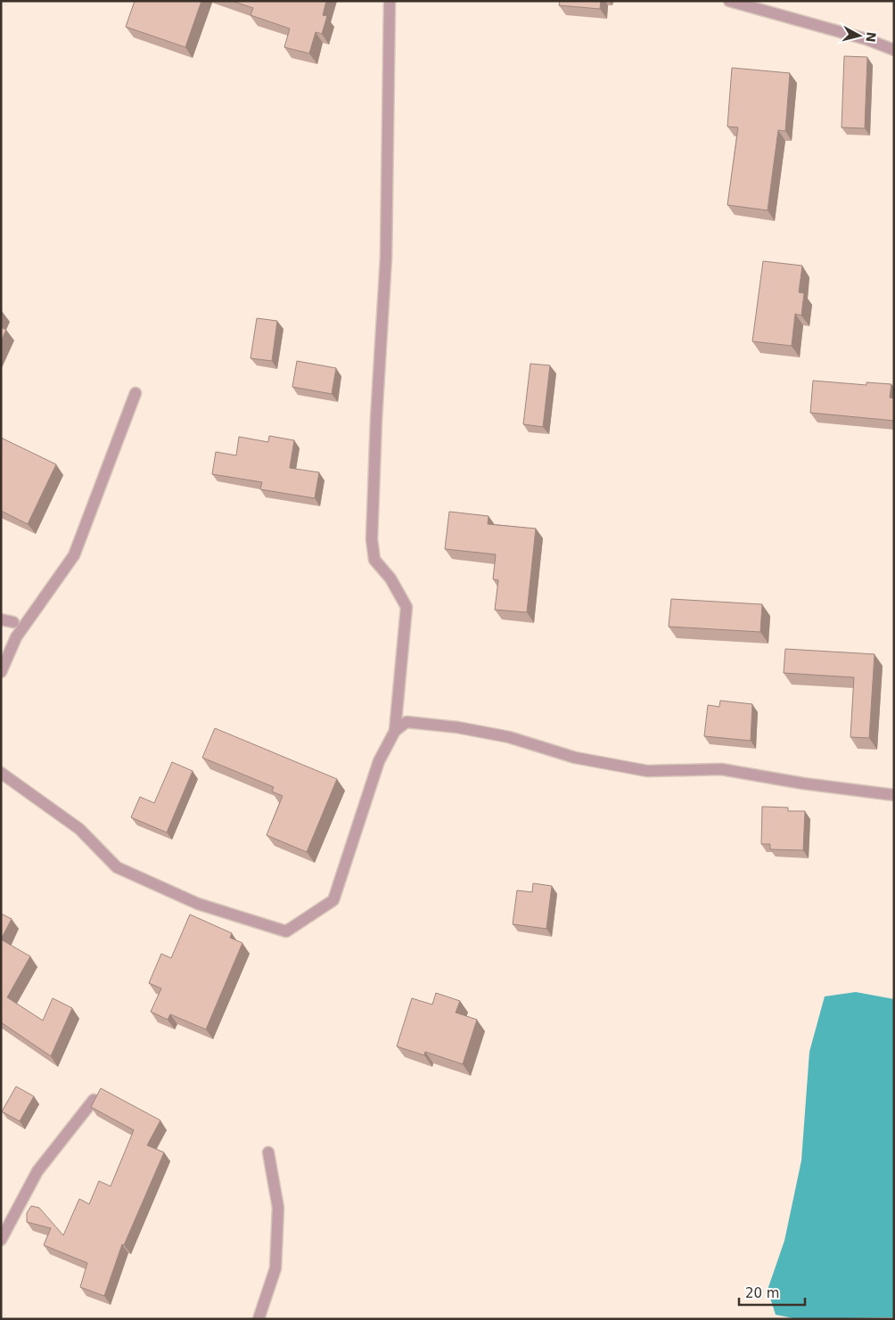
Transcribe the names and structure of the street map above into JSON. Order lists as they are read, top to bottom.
{
  "scale_bar": "20 m",
  "north": "right"
}
